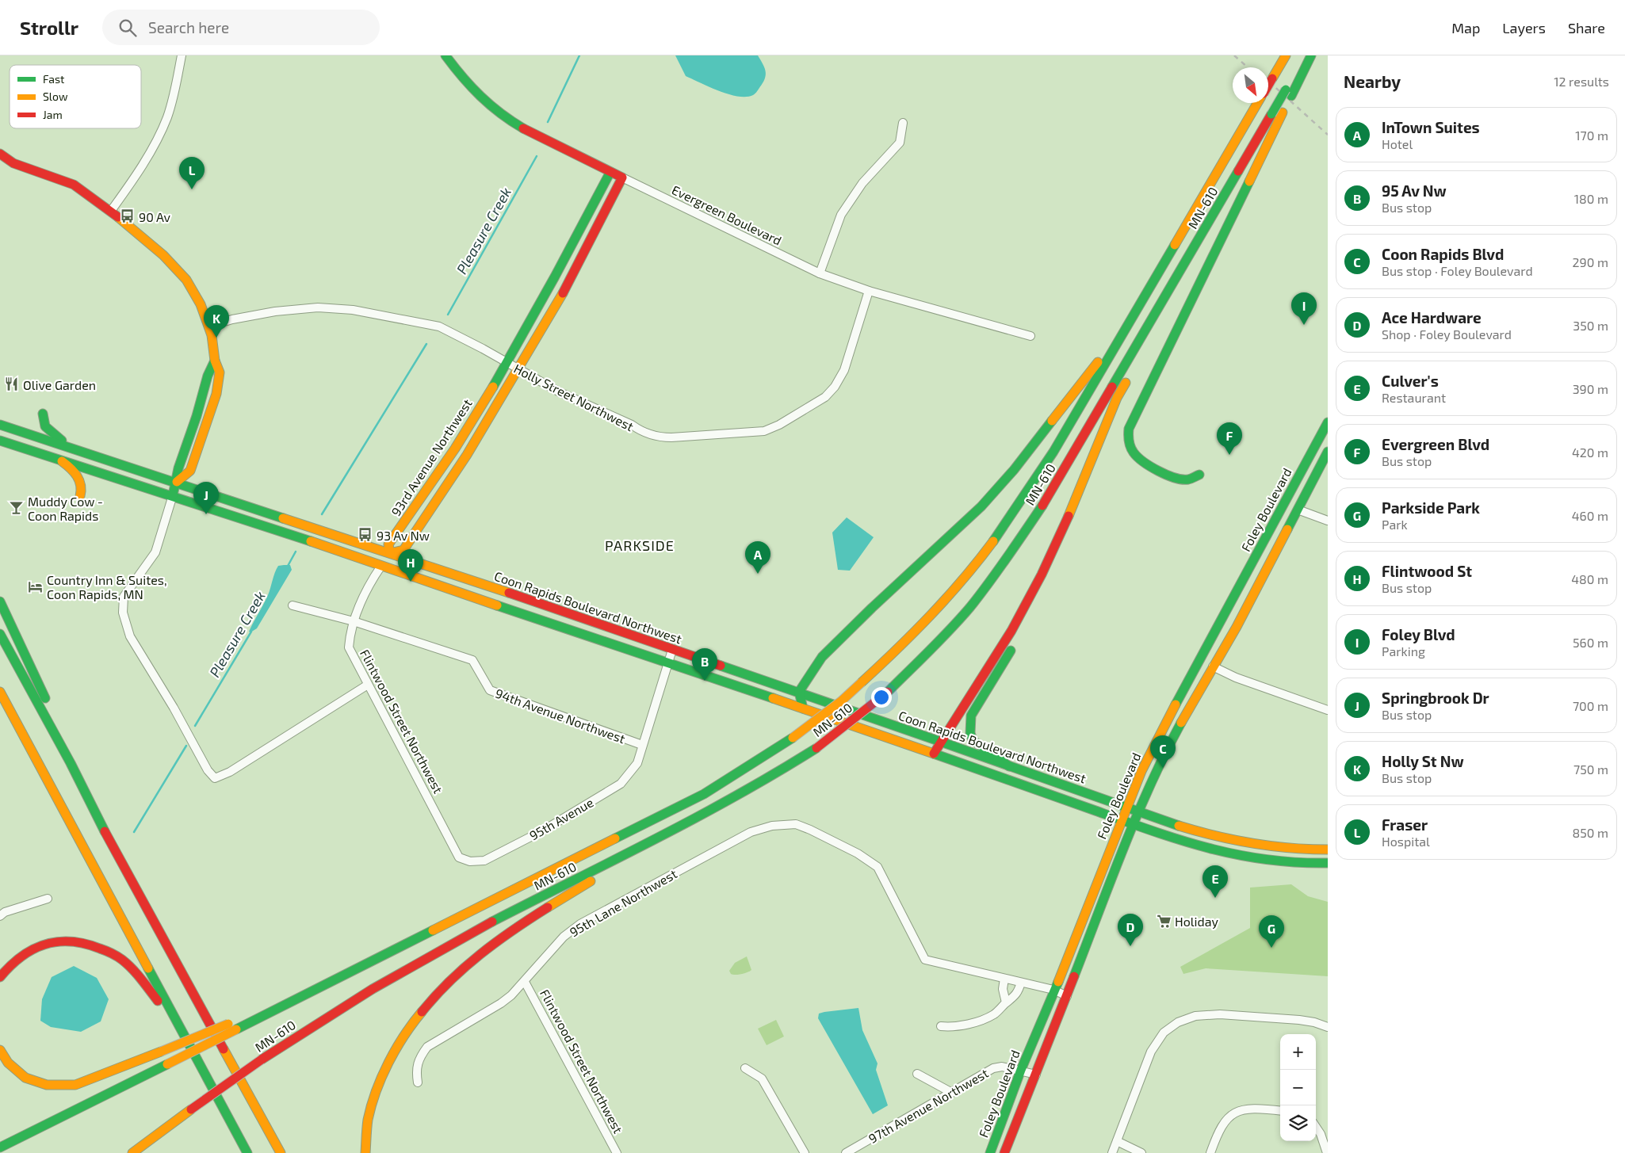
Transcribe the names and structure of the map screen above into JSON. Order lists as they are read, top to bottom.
{
  "streets": {
    "main road": [
      "MN-610",
      "Evergreen Boulevard",
      "93rd Avenue Northwest",
      "Foley Boulevard",
      "Coon Rapids Boulevard Northwest",
      "Flintwood Street Northwest"
    ],
    "street": [
      "Holly Street Northwest",
      "94th Avenue Northwest",
      "95th Avenue",
      "95th Lane Northwest",
      "97th Avenue Northwest"
    ]
  },
  "crossings": [
    ["Evergreen Boulevard", "Holly Street Northwest"],
    ["Evergreen Boulevard", "93rd Avenue Northwest"],
    ["Holly Street Northwest", "93rd Avenue Northwest"],
    ["93rd Avenue Northwest", "Coon Rapids Boulevard Northwest"],
    ["93rd Avenue Northwest", "Flintwood Street Northwest"],
    ["Foley Boulevard", "Coon Rapids Boulevard Northwest"],
    ["Foley Boulevard", "97th Avenue Northwest"],
    ["Coon Rapids Boulevard Northwest", "94th Avenue Northwest"],
    ["Coon Rapids Boulevard Northwest", "Flintwood Street Northwest"],
    ["94th Avenue Northwest", "Flintwood Street Northwest"],
    ["94th Avenue Northwest", "95th Avenue"],
    ["Flintwood Street Northwest", "95th Avenue"],
    ["Flintwood Street Northwest", "95th Lane Northwest"]
  ],
  "districts": ["PARKSIDE"],
  "water": ["Pleasure Creek"],
  "places": {
    "bus stop": ["90 Av", "93 Av Nw"],
    "restaurant": ["Olive Garden"],
    "bar": ["Muddy Cow - Coon Rapids"],
    "hotel": ["Country Inn & Suites, Coon Rapids, MN"],
    "supermarket": ["Holiday"]
  },
  "legend": ["Fast", "Slow", "Jam"],
  "north": "bottom right",
  "page": {
    "header": "Strollr",
    "search": "Search here",
    "nav": ["Map", "Layers", "Share"],
    "heading": ["Nearby", "12 results"],
    "list": [
      {
        "mark": "A",
        "name": "InTown Suites",
        "note": "Hotel",
        "value": "170 m"
      },
      {
        "mark": "B",
        "name": "95 Av Nw",
        "note": "Bus stop",
        "value": "180 m"
      },
      {
        "mark": "C",
        "name": "Coon Rapids Blvd",
        "note": "Bus stop · Foley Boulevard",
        "value": "290 m"
      },
      {
        "mark": "D",
        "name": "Ace Hardware",
        "note": "Shop · Foley Boulevard",
        "value": "350 m"
      },
      {
        "mark": "E",
        "name": "Culver's",
        "note": "Restaurant",
        "value": "390 m"
      },
      {
        "mark": "F",
        "name": "Evergreen Blvd",
        "note": "Bus stop",
        "value": "420 m"
      },
      {
        "mark": "G",
        "name": "Parkside Park",
        "note": "Park",
        "value": "460 m"
      },
      {
        "mark": "H",
        "name": "Flintwood St",
        "note": "Bus stop",
        "value": "480 m"
      },
      {
        "mark": "I",
        "name": "Foley Blvd",
        "note": "Parking",
        "value": "560 m"
      },
      {
        "mark": "J",
        "name": "Springbrook Dr",
        "note": "Bus stop",
        "value": "700 m"
      },
      {
        "mark": "K",
        "name": "Holly St Nw",
        "note": "Bus stop",
        "value": "750 m"
      },
      {
        "mark": "L",
        "name": "Fraser",
        "note": "Hospital",
        "value": "850 m"
      }
    ],
    "pins": [
      "L",
      "I",
      "K",
      "F",
      "J",
      "A",
      "H",
      "B",
      "C",
      "E",
      "D",
      "G"
    ],
    "map_buttons": ["+", "−"]
  }
}
